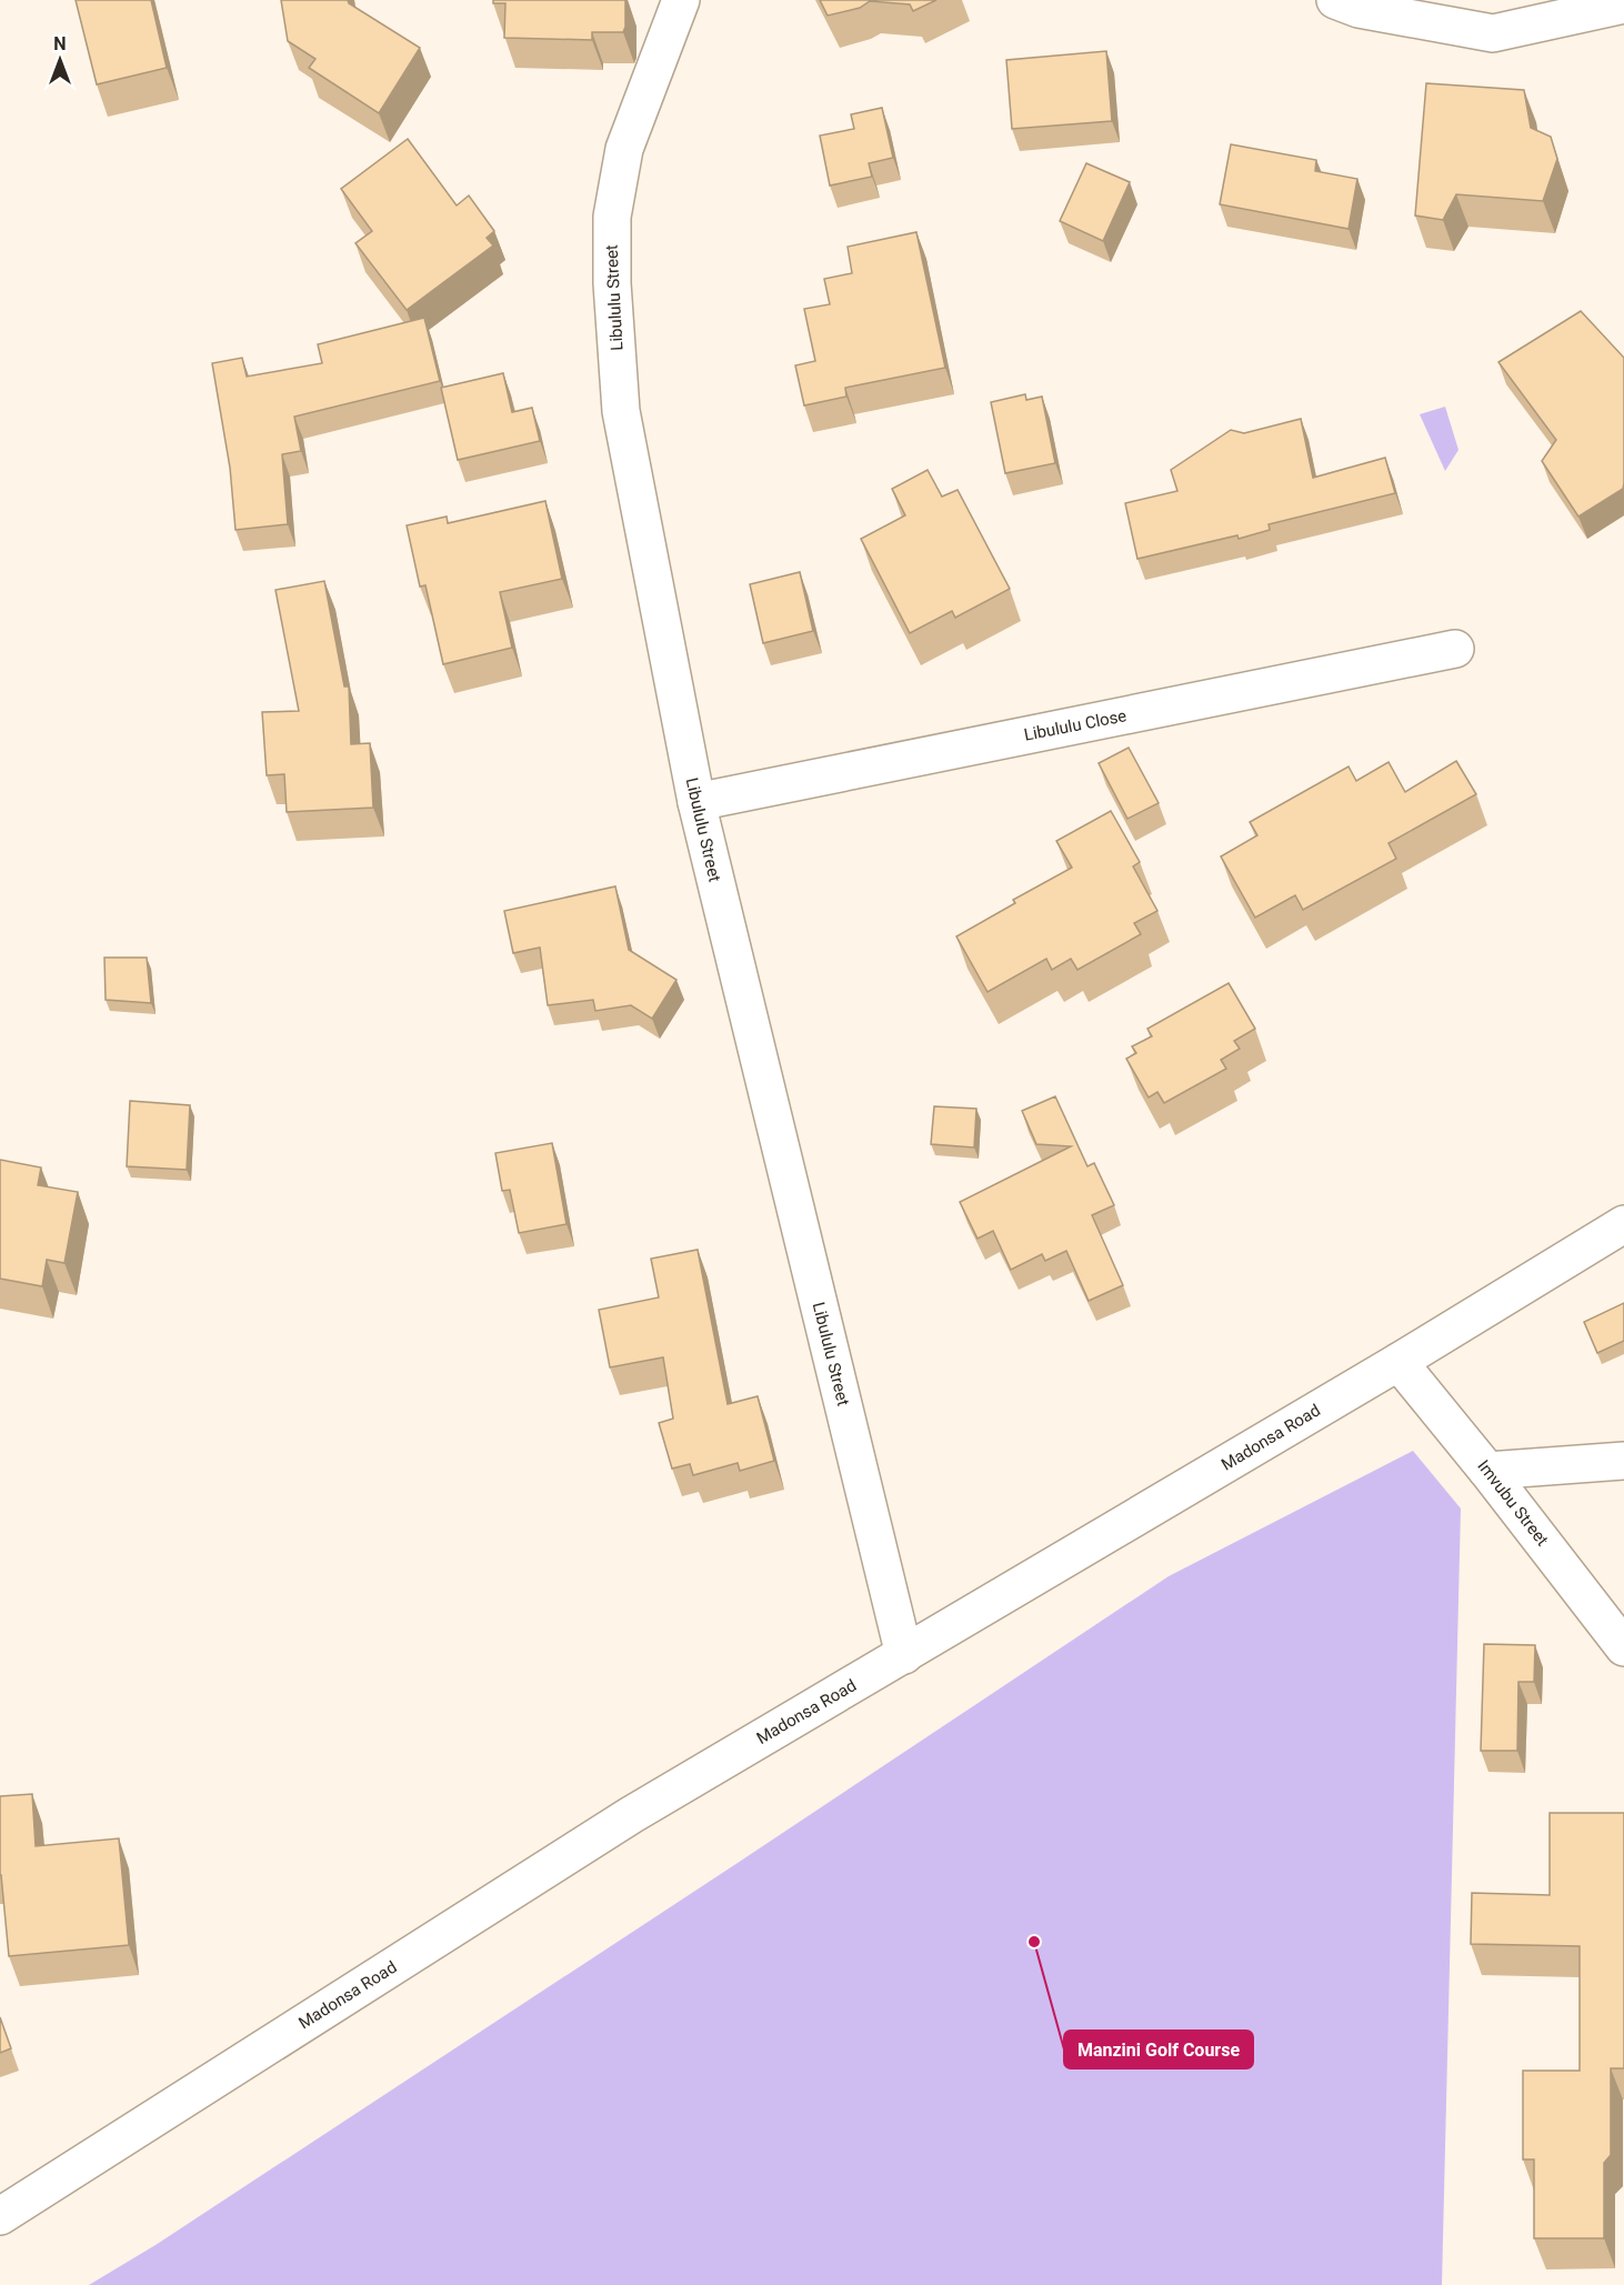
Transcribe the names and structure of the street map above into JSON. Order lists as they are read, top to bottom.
{
  "streets": {
    "street": [
      "Libululu Street",
      "Libululu Close",
      "Madonsa Road",
      "Imvubu Street"
    ]
  },
  "crossings": [
    ["Libululu Street", "Libululu Close"],
    ["Libululu Street", "Madonsa Road"],
    ["Madonsa Road", "Imvubu Street"]
  ],
  "places": ["Manzini Golf Course"],
  "north": "top"
}
